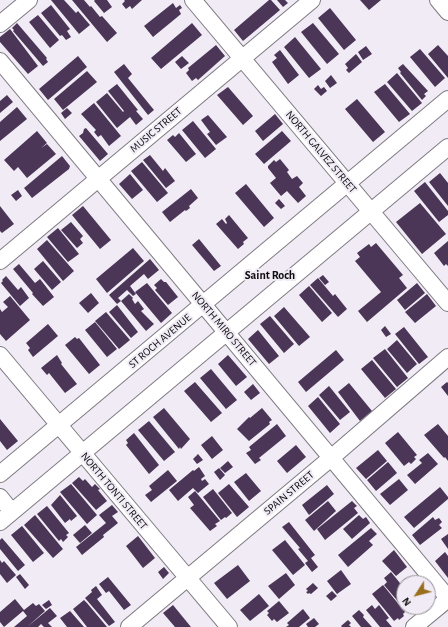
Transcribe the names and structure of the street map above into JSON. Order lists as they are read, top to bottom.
{
  "streets": {
    "street": [
      "MUSIC STREET",
      "NORTH GALVEZ STREET",
      "NORTH MIRO STREET",
      "ST ROCH AVENUE",
      "NORTH TONTI STREET",
      "SPAIN STREET"
    ]
  },
  "crossings": [
    ["MUSIC STREET", "NORTH GALVEZ STREET"],
    ["MUSIC STREET", "NORTH MIRO STREET"],
    ["NORTH GALVEZ STREET", "ST ROCH AVENUE"],
    ["NORTH MIRO STREET", "ST ROCH AVENUE"],
    ["NORTH MIRO STREET", "SPAIN STREET"],
    ["ST ROCH AVENUE", "NORTH TONTI STREET"],
    ["NORTH TONTI STREET", "SPAIN STREET"]
  ],
  "districts": ["Saint Roch"],
  "north": "bottom left"
}
